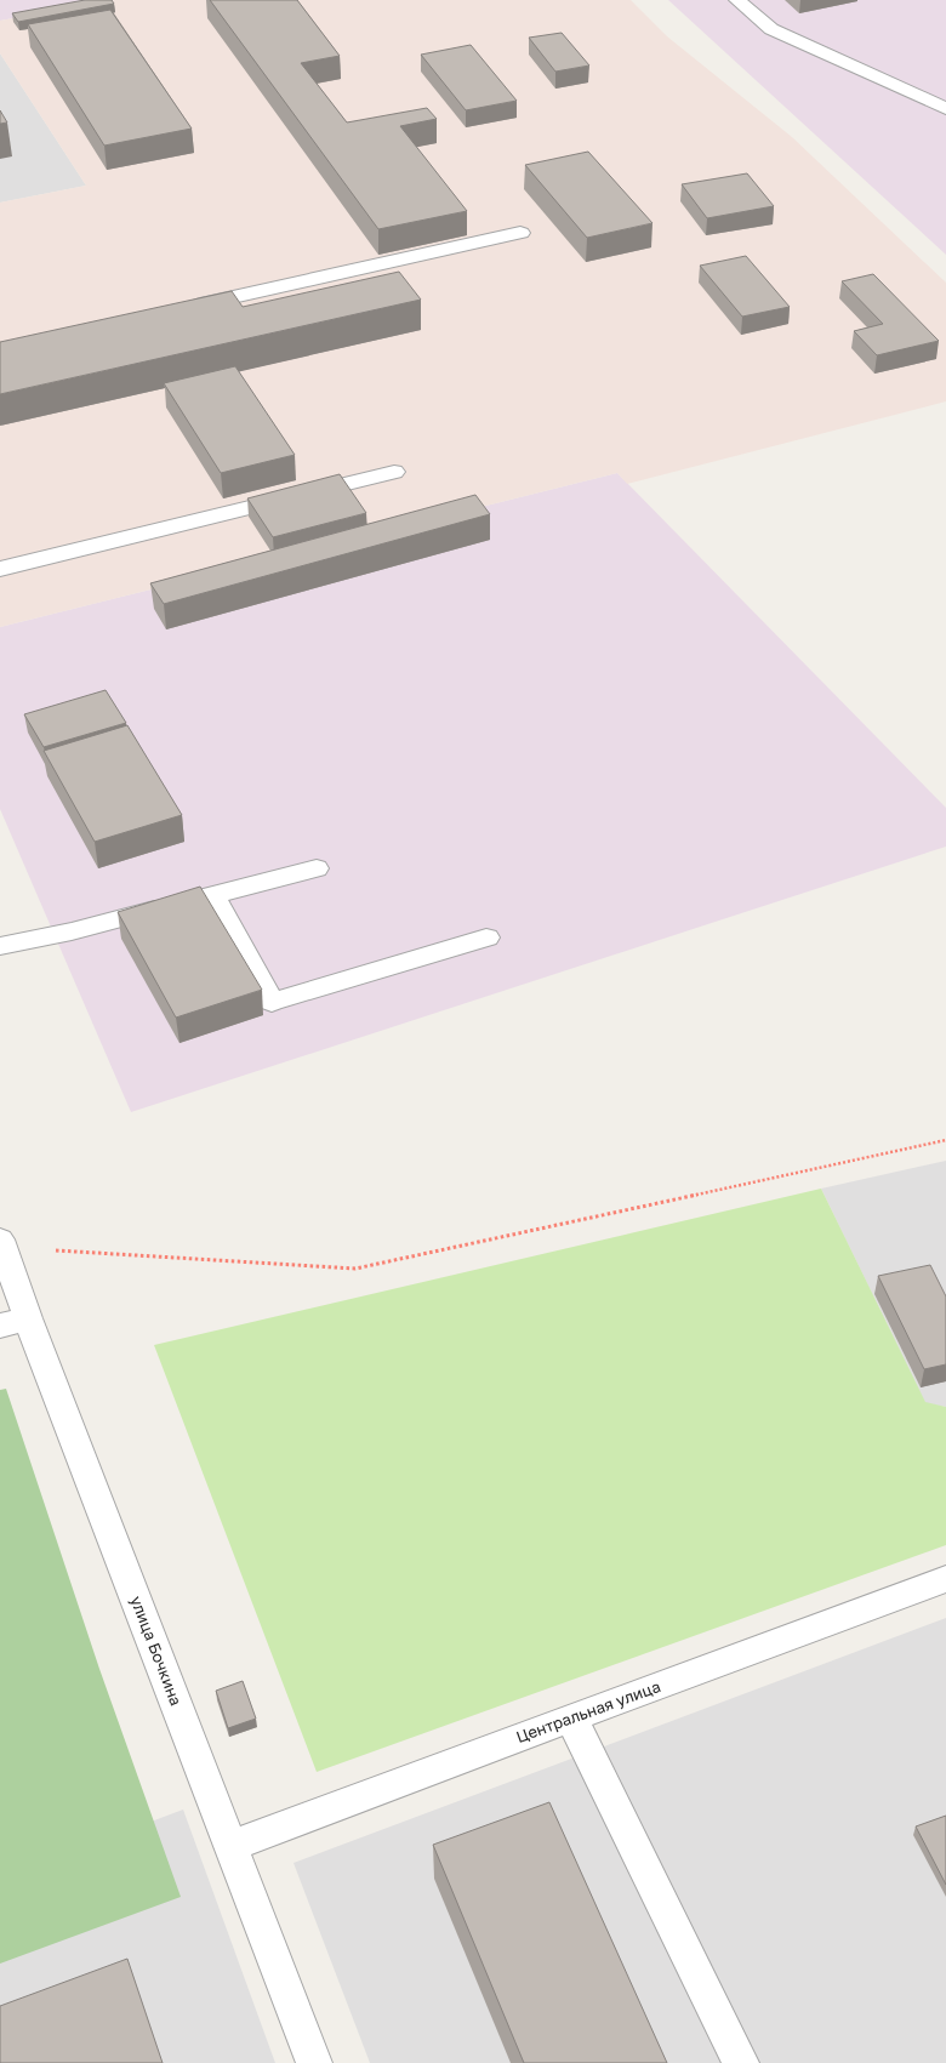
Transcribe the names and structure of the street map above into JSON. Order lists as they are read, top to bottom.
{
  "streets": {
    "street": ["улица Бочкина", "Центральная улица"]
  },
  "crossings": [
    ["улица Бочкина", "Центральная улица"]
  ]
}
